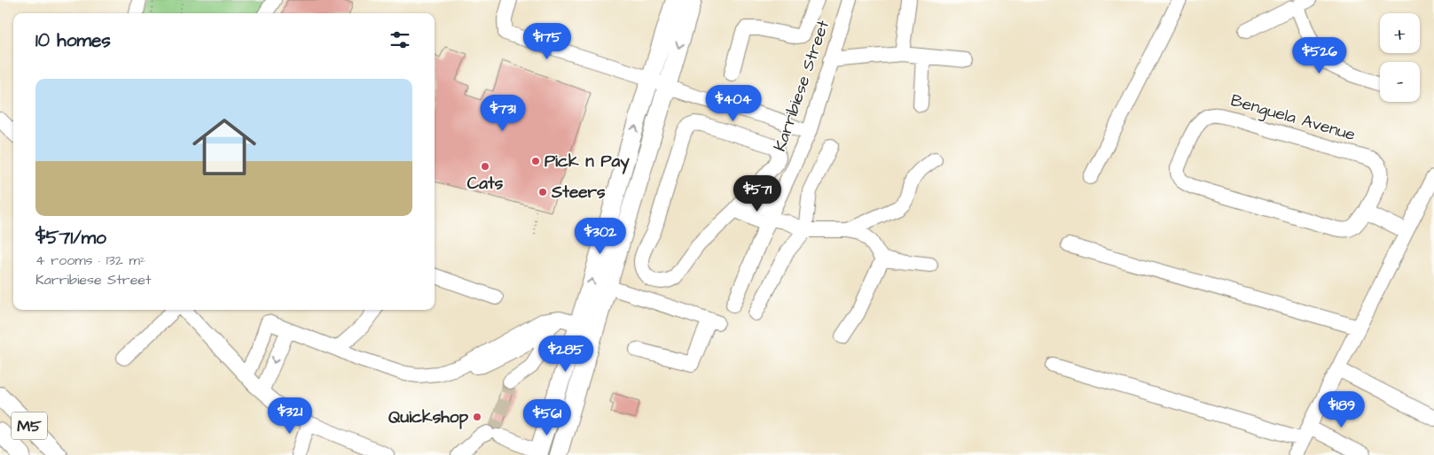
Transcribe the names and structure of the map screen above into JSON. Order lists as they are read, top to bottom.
{
  "streets": {
    "main road": ["M5"],
    "street": ["Karribiese Street", "Benguela Avenue"]
  },
  "places": [
    "Pick n Pay",
    "Cats",
    "Steers",
    "Quickshop"
  ],
  "page": {
    "map_buttons": ["+", "−"],
    "heading": "10 homes",
    "price": [
      "$175",
      "$526",
      "$404",
      "$731",
      "$571",
      "$302",
      "$285",
      "$189",
      "$321",
      "$561"
    ],
    "list": [
      {
        "name": "$571/mo",
        "note": "4 rooms · 132 m² · Karribiese Street"
      }
    ]
  }
}
